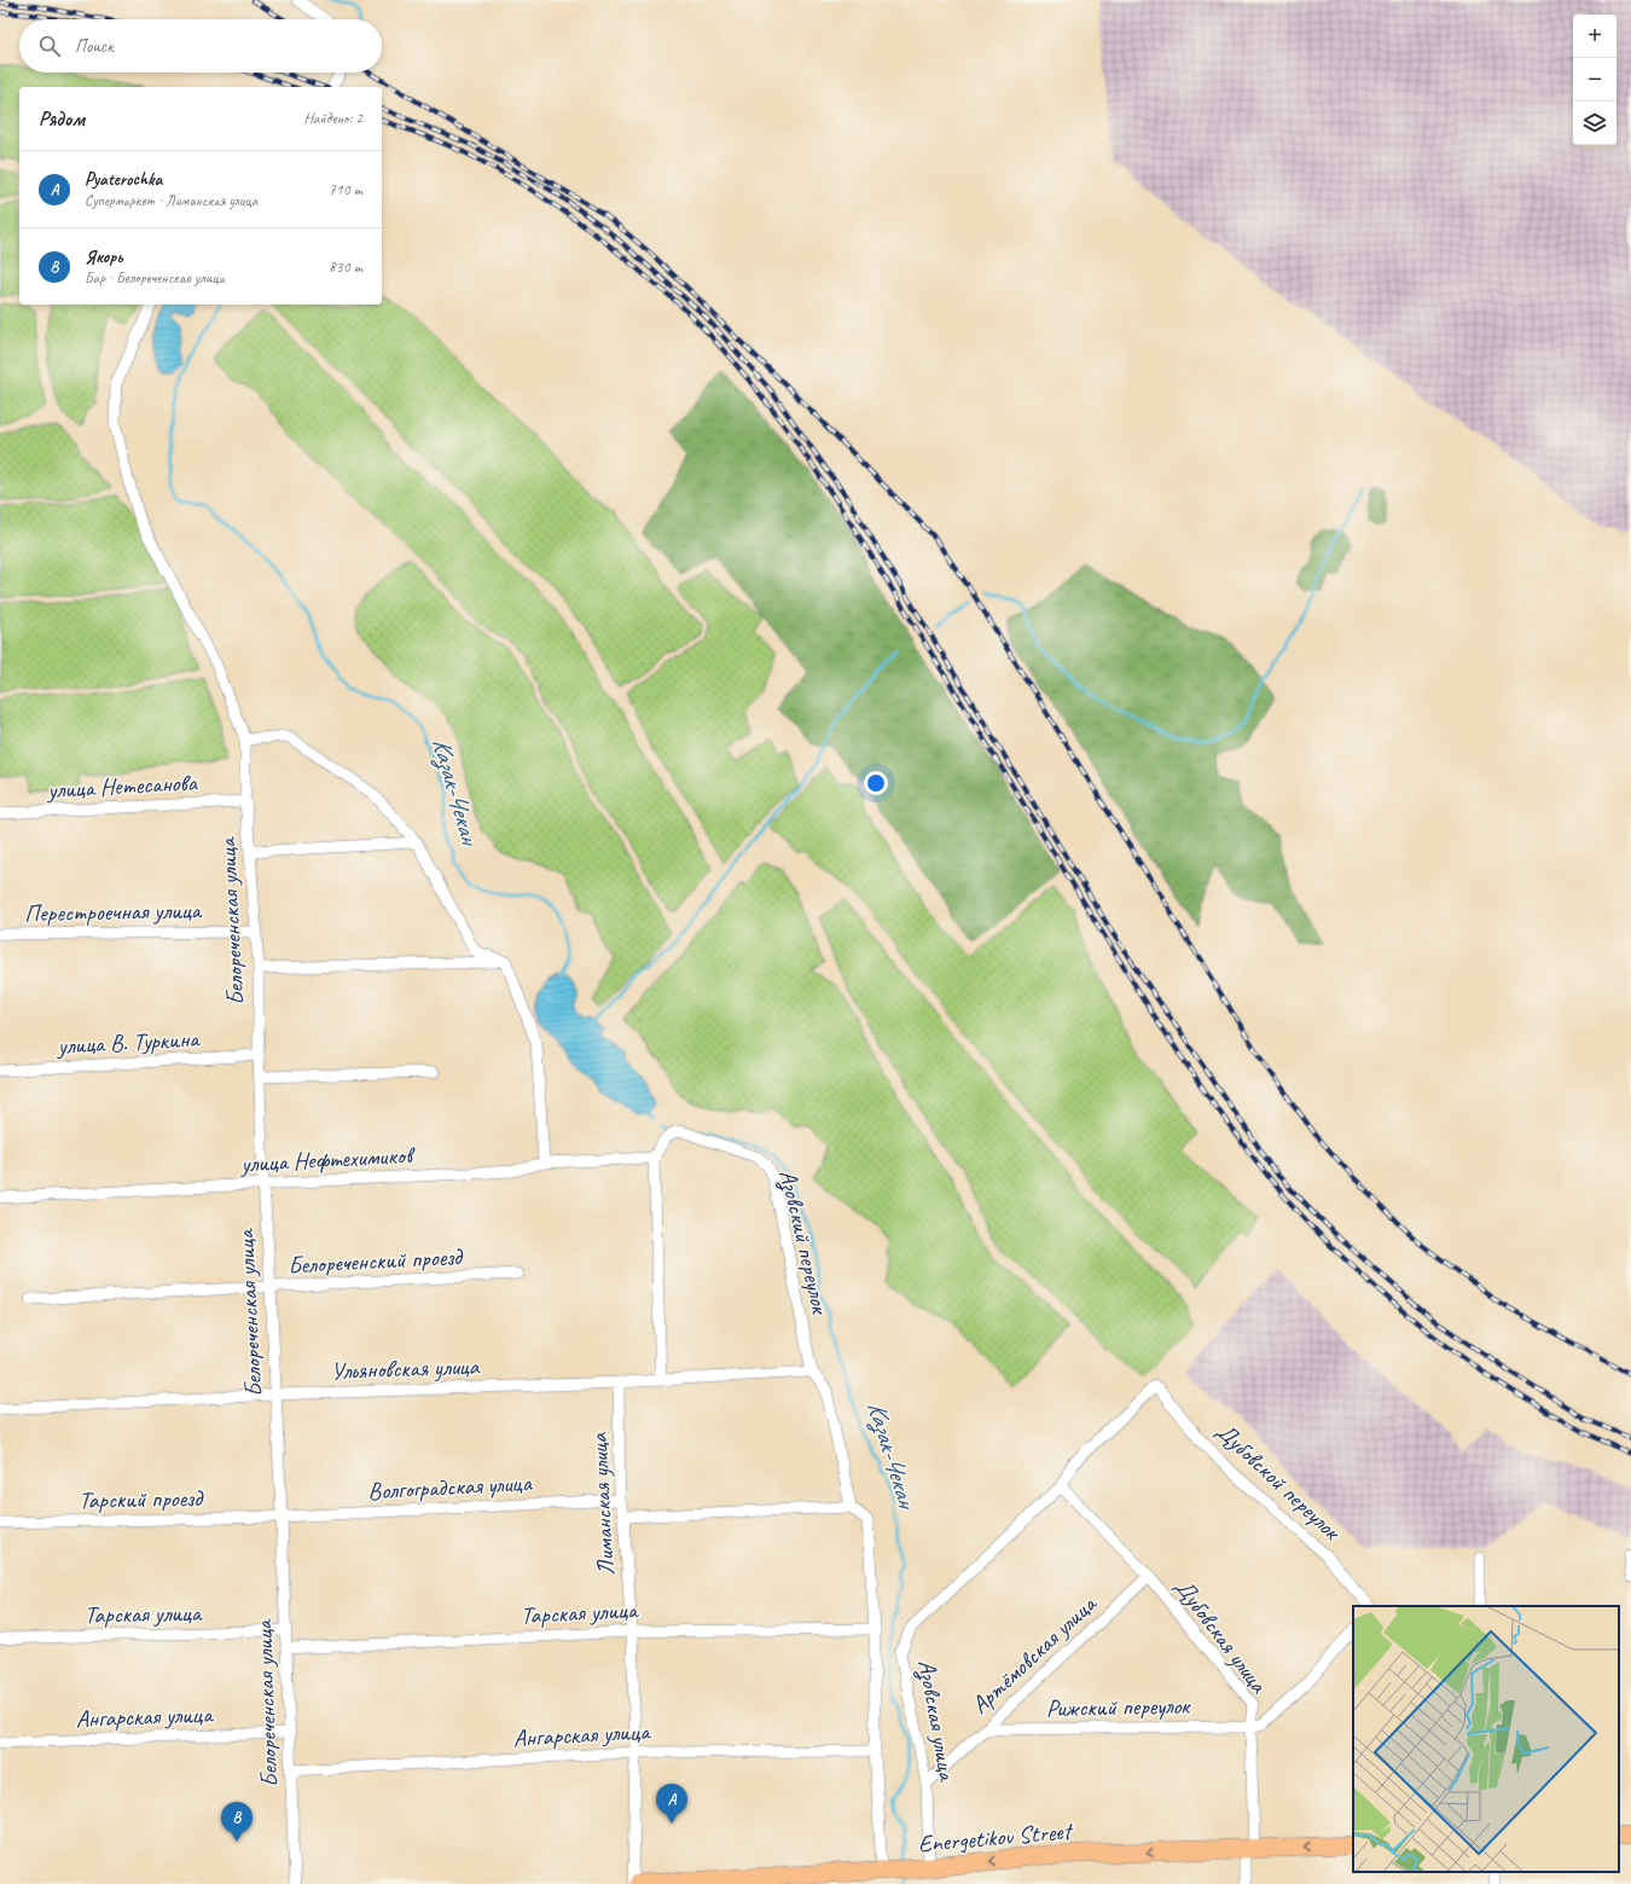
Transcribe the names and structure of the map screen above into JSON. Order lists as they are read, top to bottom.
{
  "streets": {
    "main road": ["Energetikov Street"],
    "street": [
      "улица Нетесанова",
      "Перестроечная улица",
      "Белореченская улица",
      "улица В. Туркина",
      "улица Нефтехимиков",
      "Азовский переулок",
      "Белореченский проезд",
      "Ульяновская улица",
      "Дубовской переулок",
      "Волгоградская улица",
      "Тарский проезд",
      "Лиманская улица",
      "Тарская улица",
      "Дубовская улица",
      "Артёмовская улица",
      "Рижский переулок",
      "Ангарская улица",
      "Азовская улица"
    ]
  },
  "crossings": [
    ["улица Нетесанова", "Белореченская улица"],
    ["Перестроечная улица", "Белореченская улица"],
    ["Белореченская улица", "улица В. Туркина"],
    ["Белореченская улица", "улица Нефтехимиков"],
    ["Белореченская улица", "Белореченский проезд"],
    ["Белореченская улица", "Ульяновская улица"],
    ["Белореченская улица", "Волгоградская улица"],
    ["Белореченская улица", "Тарский проезд"],
    ["Белореченская улица", "Тарская улица"],
    ["Белореченская улица", "Ангарская улица"],
    ["улица Нефтехимиков", "Азовский переулок"],
    ["Азовский переулок", "Ульяновская улица"],
    ["Ульяновская улица", "Лиманская улица"],
    ["Дубовской переулок", "Азовская улица"],
    ["Волгоградская улица", "Тарский проезд"],
    ["Волгоградская улица", "Лиманская улица"],
    ["Лиманская улица", "Тарская улица"],
    ["Лиманская улица", "Ангарская улица"],
    ["Дубовская улица", "Артёмовская улица"],
    ["Дубовская улица", "Рижский переулок"],
    ["Дубовская улица", "Азовская улица"],
    ["Дубовская улица", "Energetikov Street"],
    ["Артёмовская улица", "Рижский переулок"],
    ["Артёмовская улица", "Азовская улица"],
    ["Азовская улица", "Energetikov Street"]
  ],
  "one_way": ["Energetikov Street"],
  "water": ["Казак-Чекан"],
  "page": {
    "map_buttons": ["+", "−"],
    "search": "Поиск",
    "heading": ["Рядом", "Найдено: 2"],
    "list": [
      {
        "mark": "A",
        "name": "Pyaterochka",
        "note": "Супермаркет · Лиманская улица",
        "value": "710 m"
      },
      {
        "mark": "B",
        "name": "Якорь",
        "note": "Бар · Белореченская улица",
        "value": "830 m"
      }
    ],
    "pins": ["A", "B"]
  }
}
